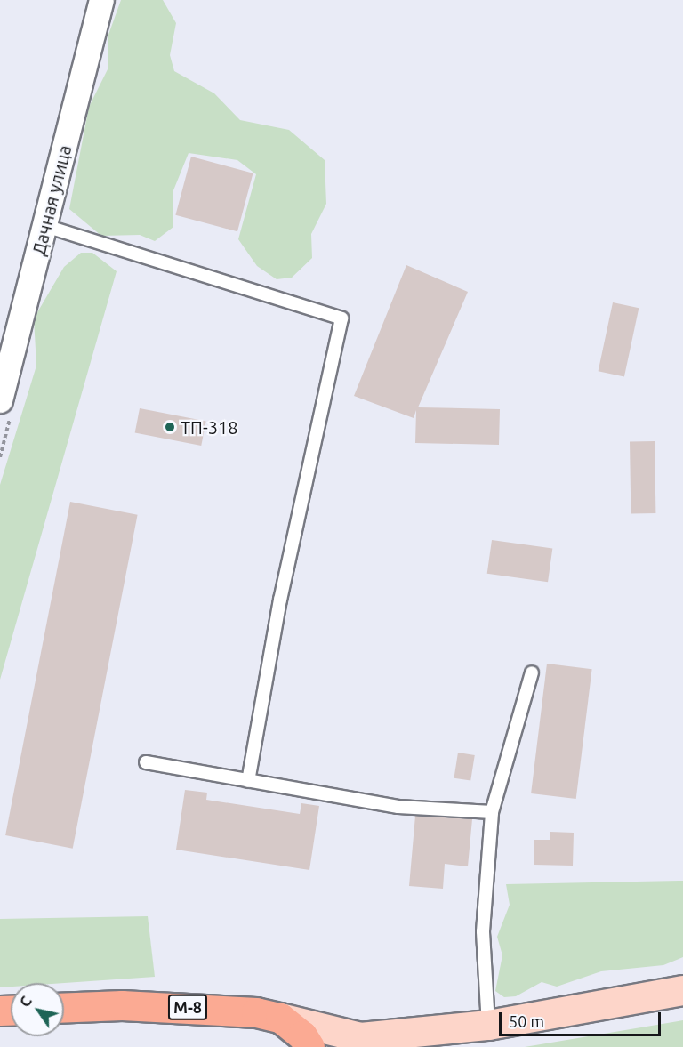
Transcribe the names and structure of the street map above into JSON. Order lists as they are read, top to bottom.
{
  "streets": {
    "main road": ["М-8"],
    "street": ["Дачная улица"]
  },
  "places": ["ТП-318"],
  "scale_bar": "50 m",
  "north": "top left"
}
